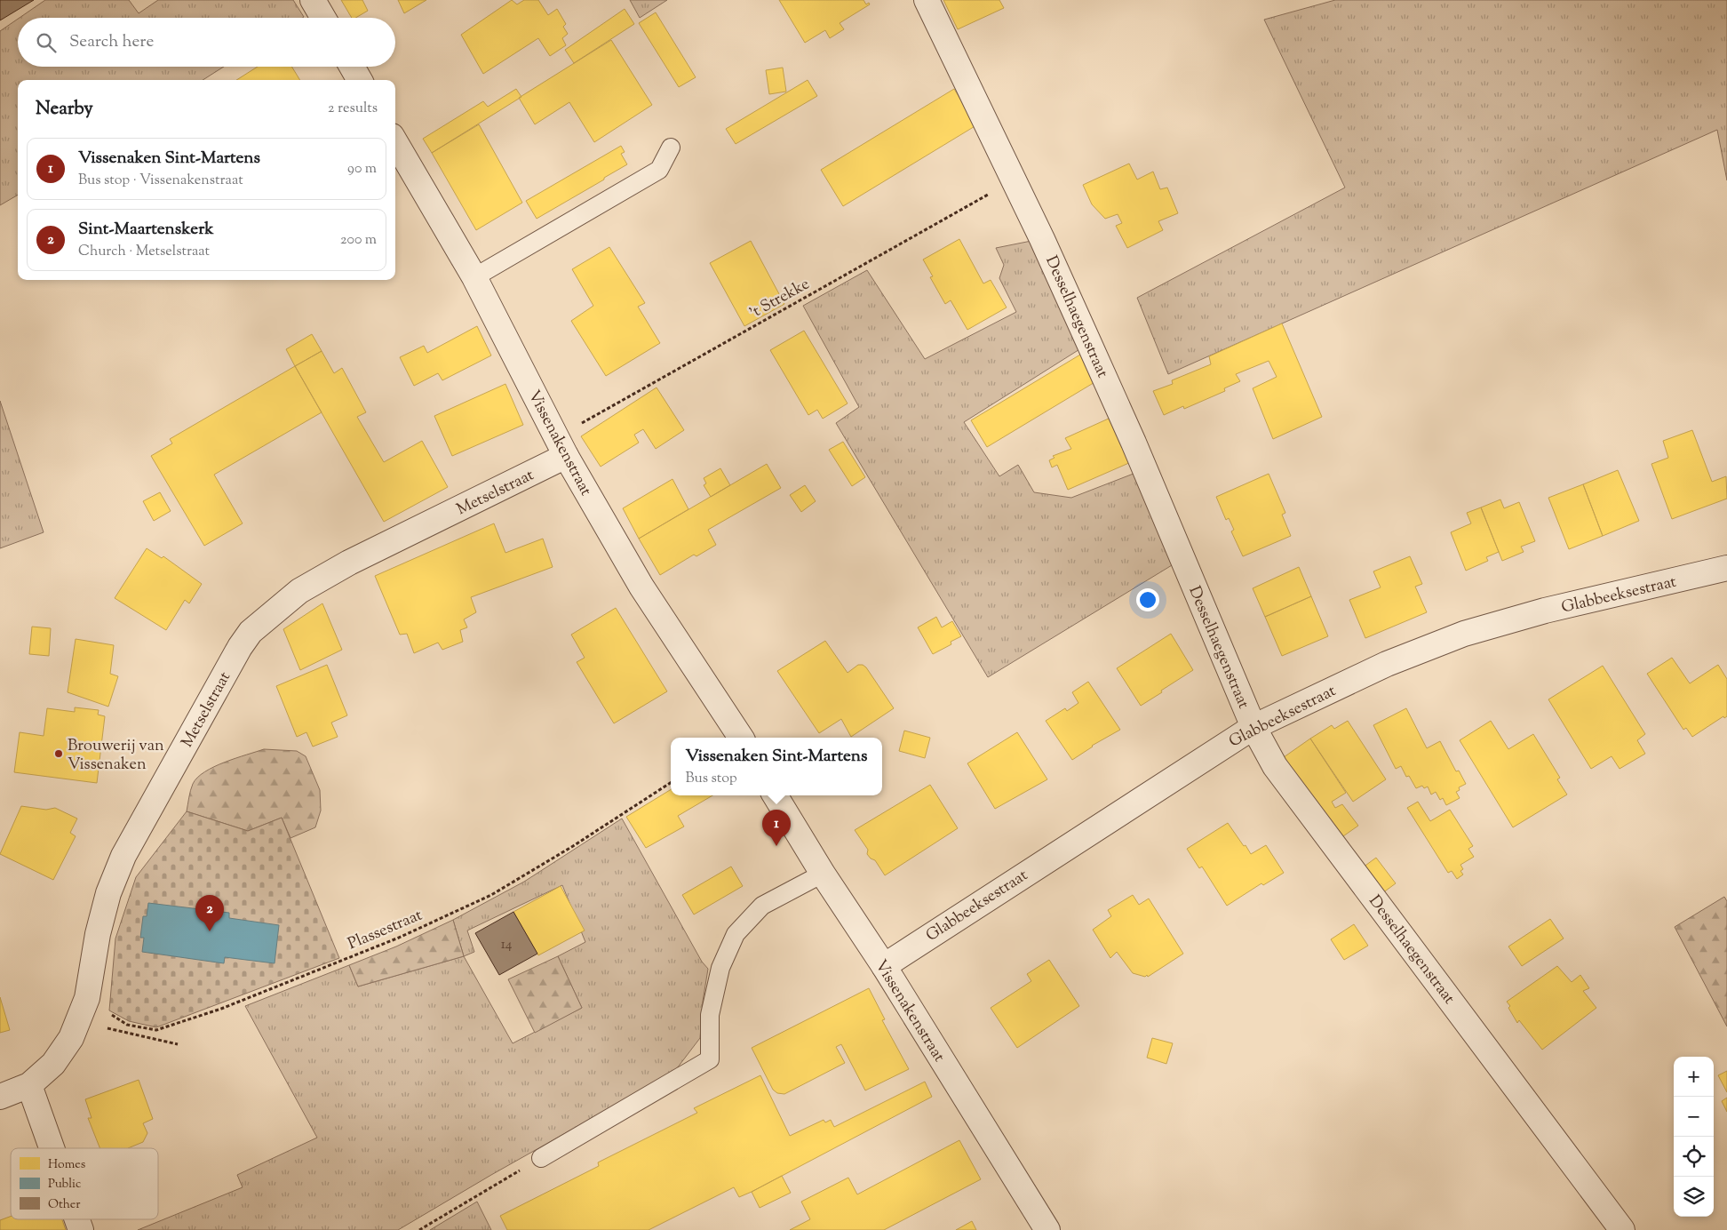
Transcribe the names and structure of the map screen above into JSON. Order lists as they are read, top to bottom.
{
  "streets": {
    "street": [
      "Desselhaegenstraat",
      "Vissenakenstraat",
      "Metselstraat",
      "Glabbeeksestraat"
    ],
    "path": ["'t Strekke", "Plassestraat"]
  },
  "crossings": [
    ["'t Strekke", "Desselhaegenstraat"],
    ["'t Strekke", "Vissenakenstraat"],
    ["'t Strekke", "Metselstraat"],
    ["Desselhaegenstraat", "Glabbeeksestraat"],
    ["Vissenakenstraat", "Metselstraat"],
    ["Vissenakenstraat", "Glabbeeksestraat"],
    ["Metselstraat", "Plassestraat"]
  ],
  "places": ["Brouwerij van Vissenaken"],
  "house_numbers": ["14"],
  "legend": ["Homes", "Public", "Other"],
  "page": {
    "search": "Search here",
    "heading": ["Nearby", "2 results"],
    "list": [
      {
        "mark": "1",
        "name": "Vissenaken Sint-Martens",
        "note": "Bus stop · Vissenakenstraat",
        "value": "90 m"
      },
      {
        "mark": "2",
        "name": "Sint-Maartenskerk",
        "note": "Church · Metselstraat",
        "value": "200 m"
      }
    ],
    "popup": ["Vissenaken Sint-Martens", "Bus stop"],
    "pins": ["1", "2"],
    "map_buttons": ["+", "−"]
  }
}
